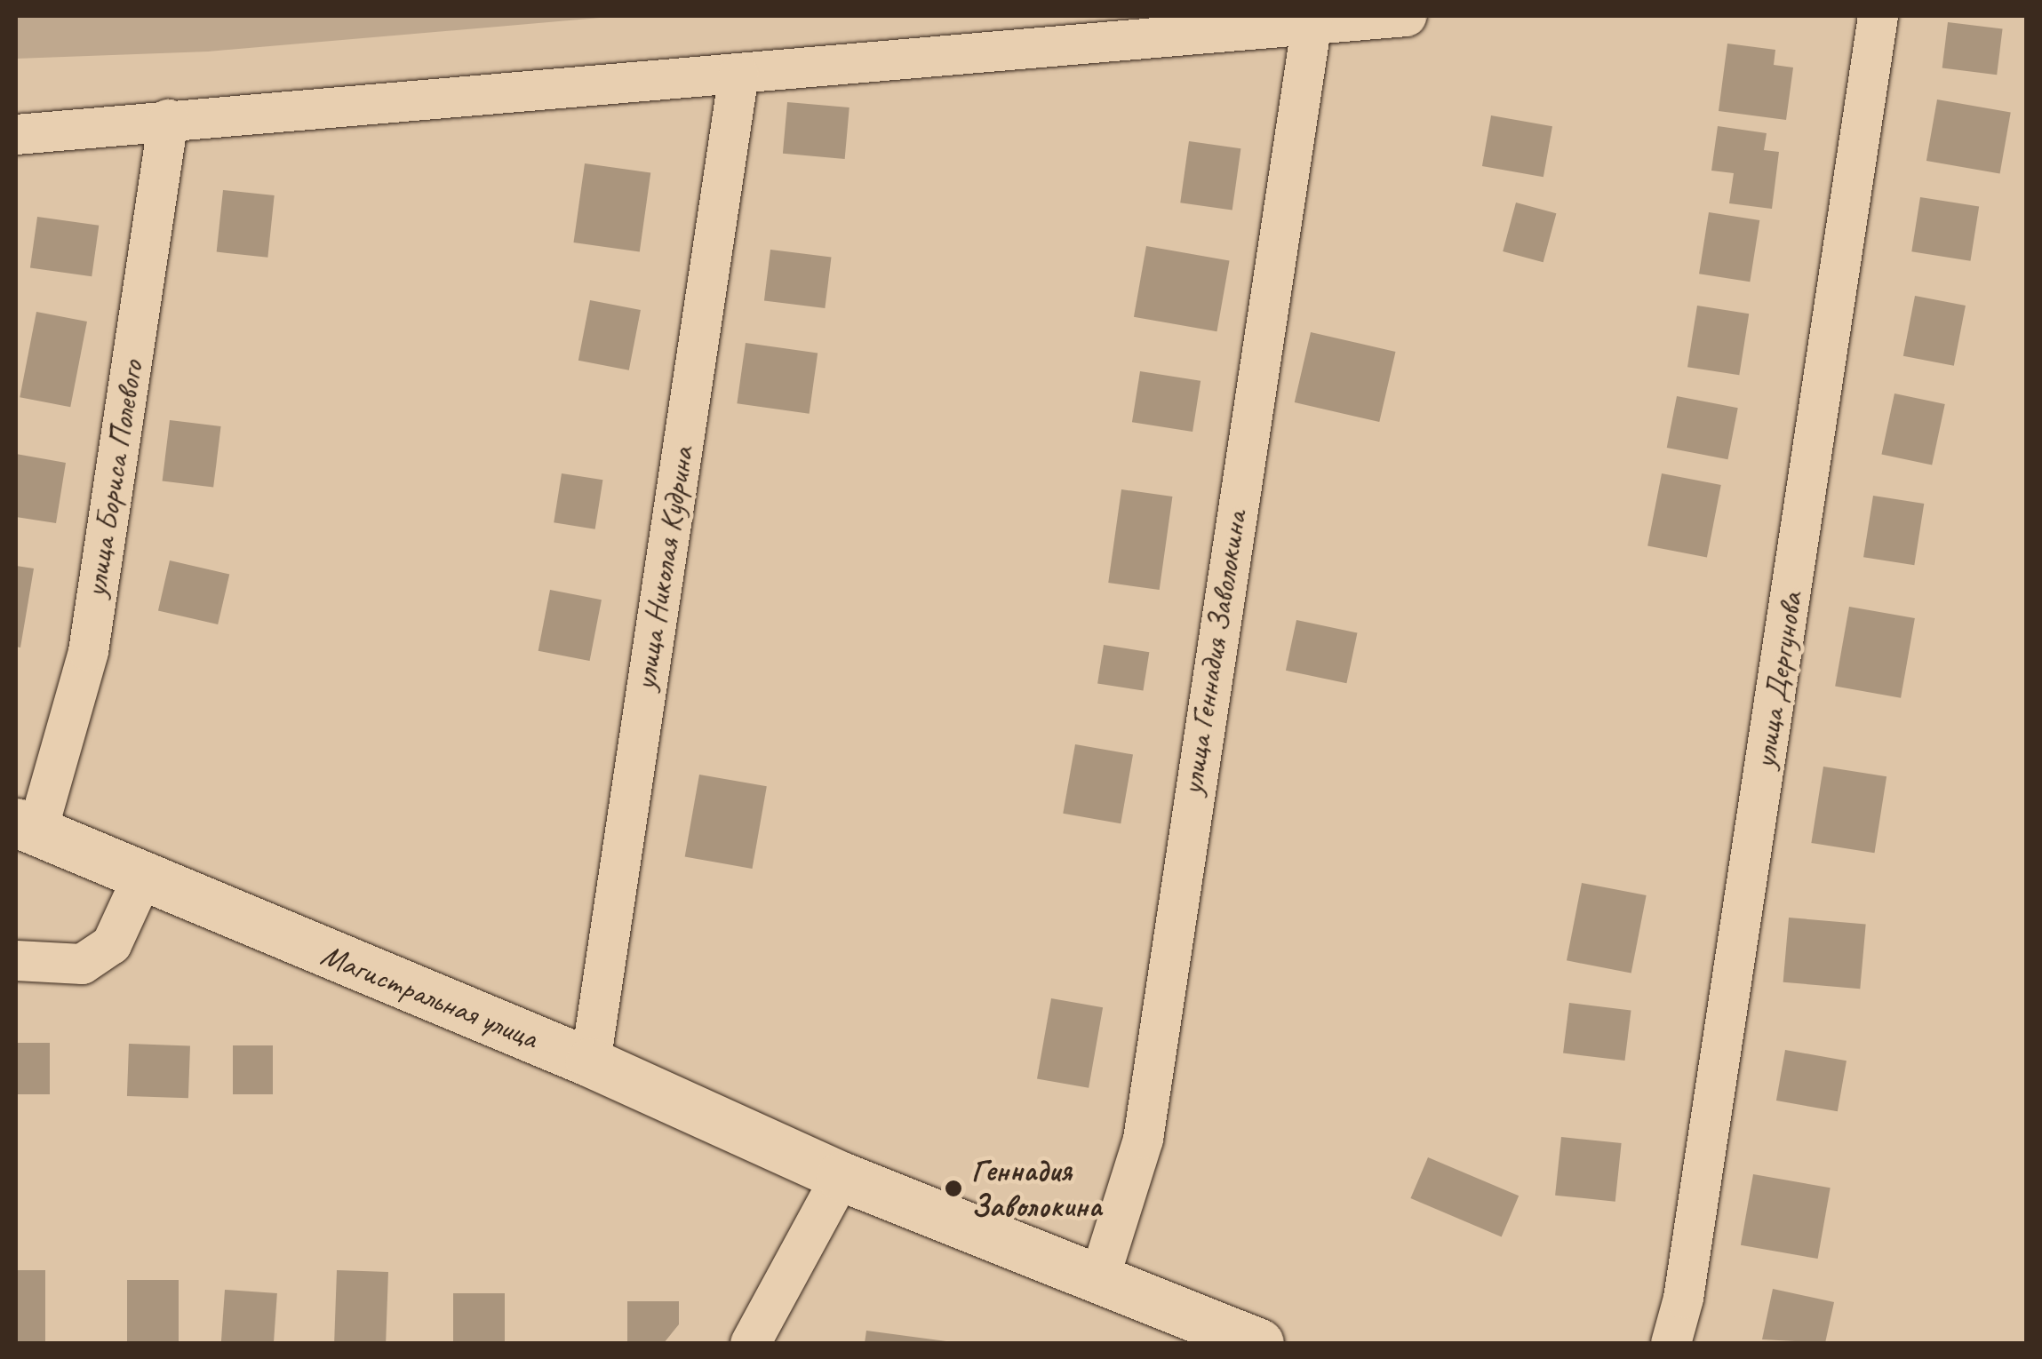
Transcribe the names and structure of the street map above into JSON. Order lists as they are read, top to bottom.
{
  "streets": {
    "main road": ["Магистральная улица"],
    "street": [
      "улица Бориса Полевого",
      "улица Николая Кудрина",
      "улица Геннадия Заволокина",
      "улица Дергунова"
    ]
  },
  "crossings": [
    ["улица Бориса Полевого", "Магистральная улица"],
    ["улица Николая Кудрина", "Магистральная улица"],
    ["улица Геннадия Заволокина", "Магистральная улица"]
  ],
  "places": ["Геннадия Заволокина"]
}
